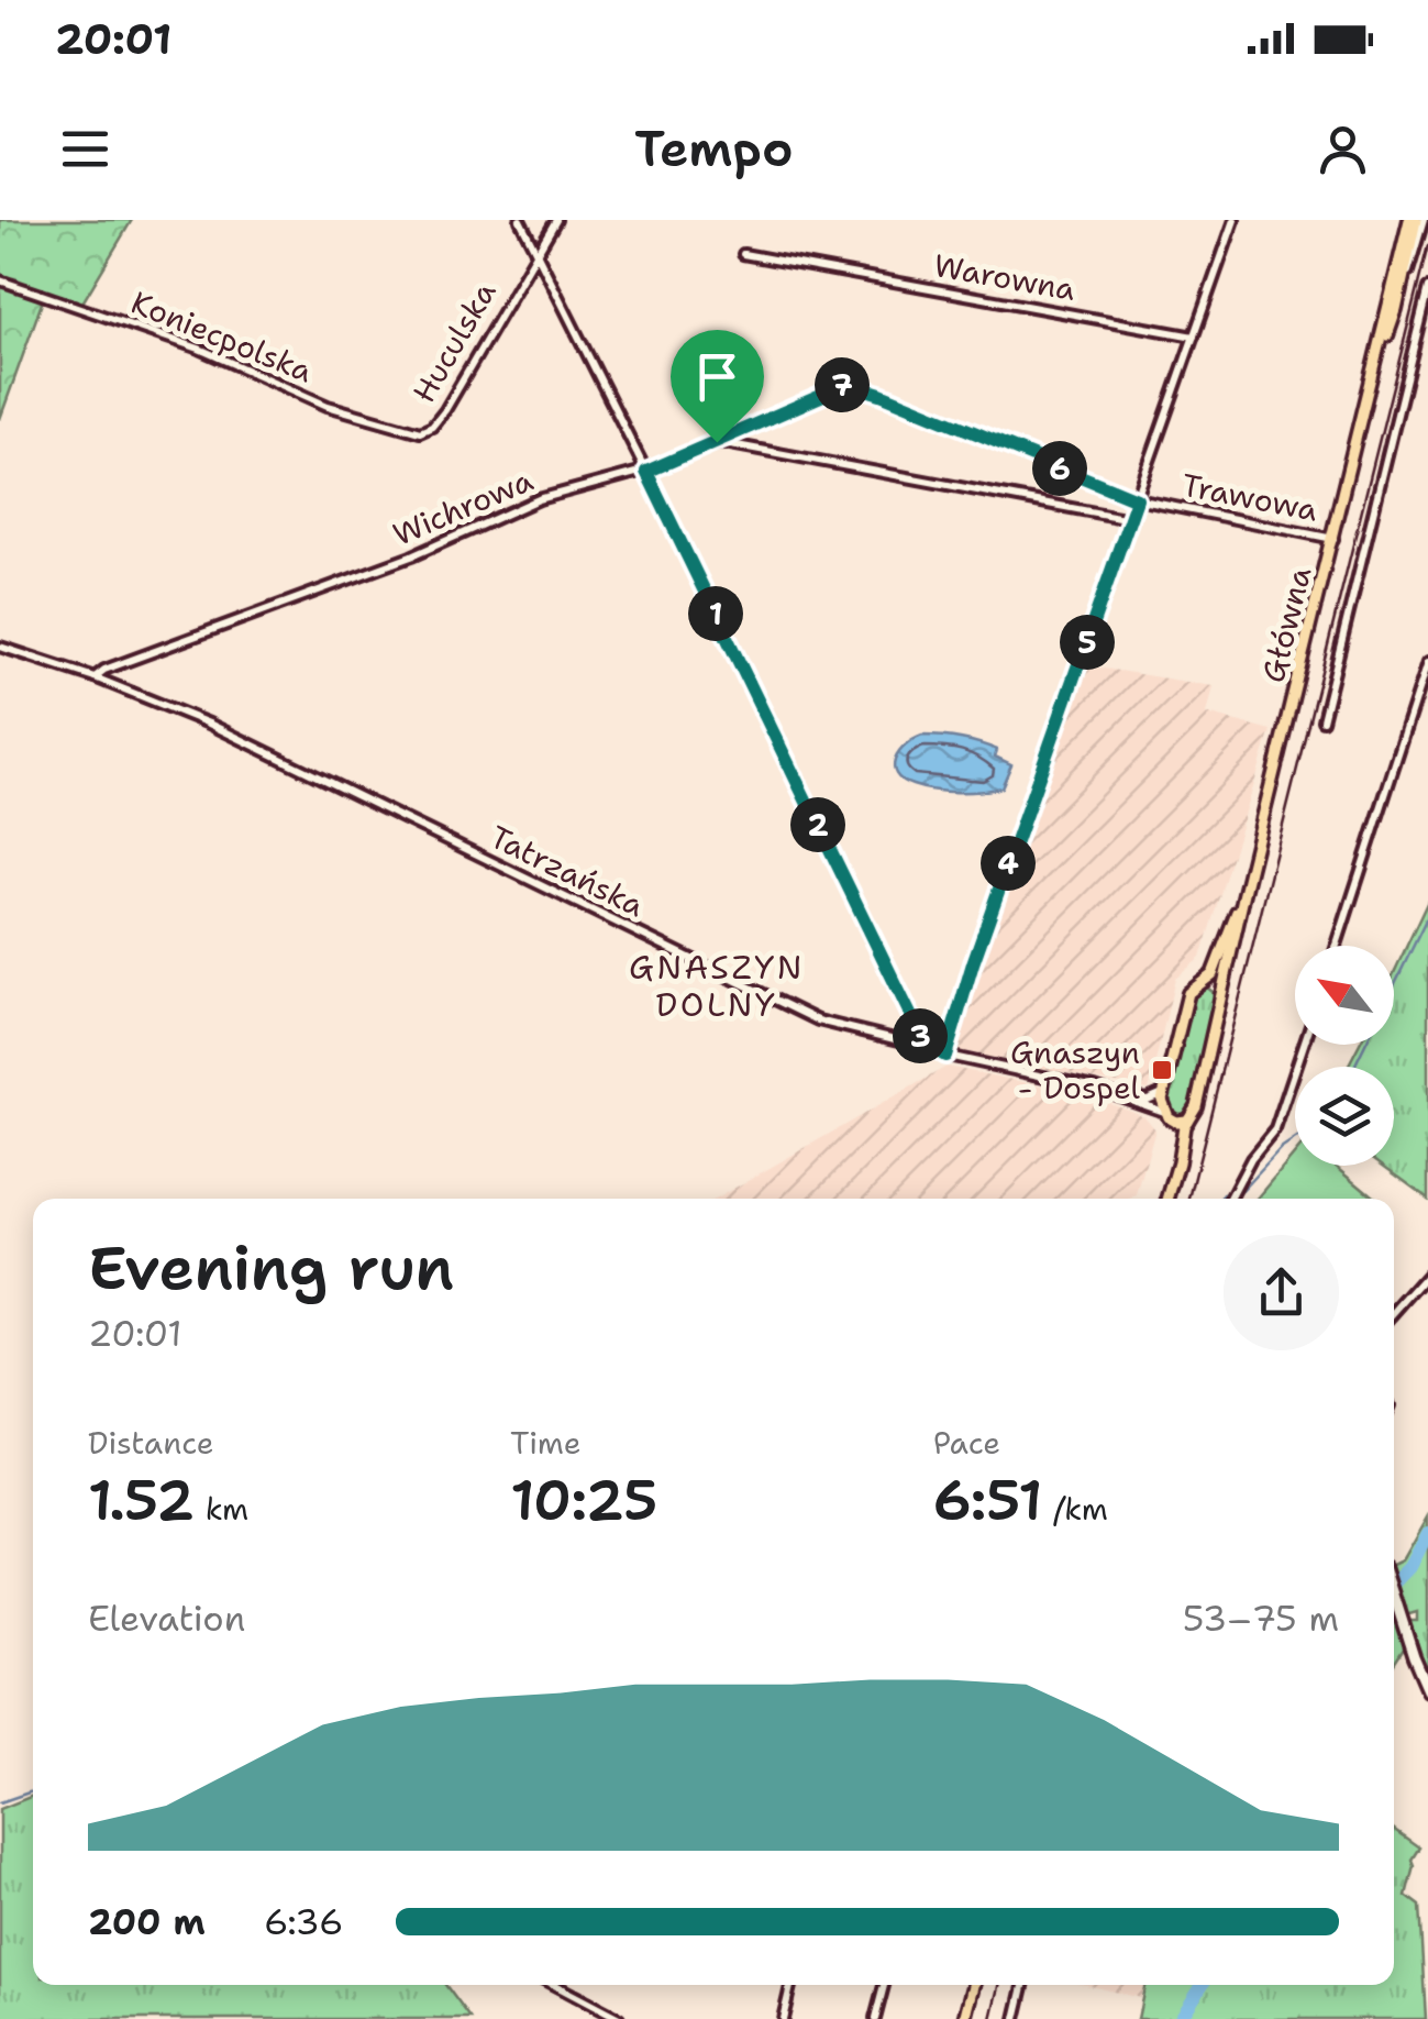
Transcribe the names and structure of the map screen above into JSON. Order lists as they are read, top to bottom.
{
  "streets": {
    "main road": ["Główna"],
    "street": [
      "Warowna",
      "Koniecpolska",
      "Huculska",
      "Trawowa",
      "Wichrowa",
      "Tatrzańska"
    ]
  },
  "crossings": [
    ["Koniecpolska", "Huculska"],
    ["Trawowa", "Wichrowa"],
    ["Trawowa", "Główna"],
    ["Wichrowa", "Tatrzańska"]
  ],
  "districts": ["GNASZYN DOLNY"],
  "places": {
    "transit": ["Gnaszyn - Dospel"]
  },
  "north": "top left",
  "page": {
    "status": "20:01",
    "header": "Tempo",
    "pins": [
      "7",
      "6",
      "1",
      "5",
      "2",
      "4",
      "3"
    ],
    "heading": ["Evening run", "20:01"],
    "stats": [
      ["Distance", "1.52 km"],
      ["Time", "10:25"],
      ["Pace", "6:51 /km"]
    ],
    "chart": ["Elevation", "53–75 m"],
    "list": [
      {
        "name": "200 m",
        "note": "6:36"
      }
    ]
  }
}
